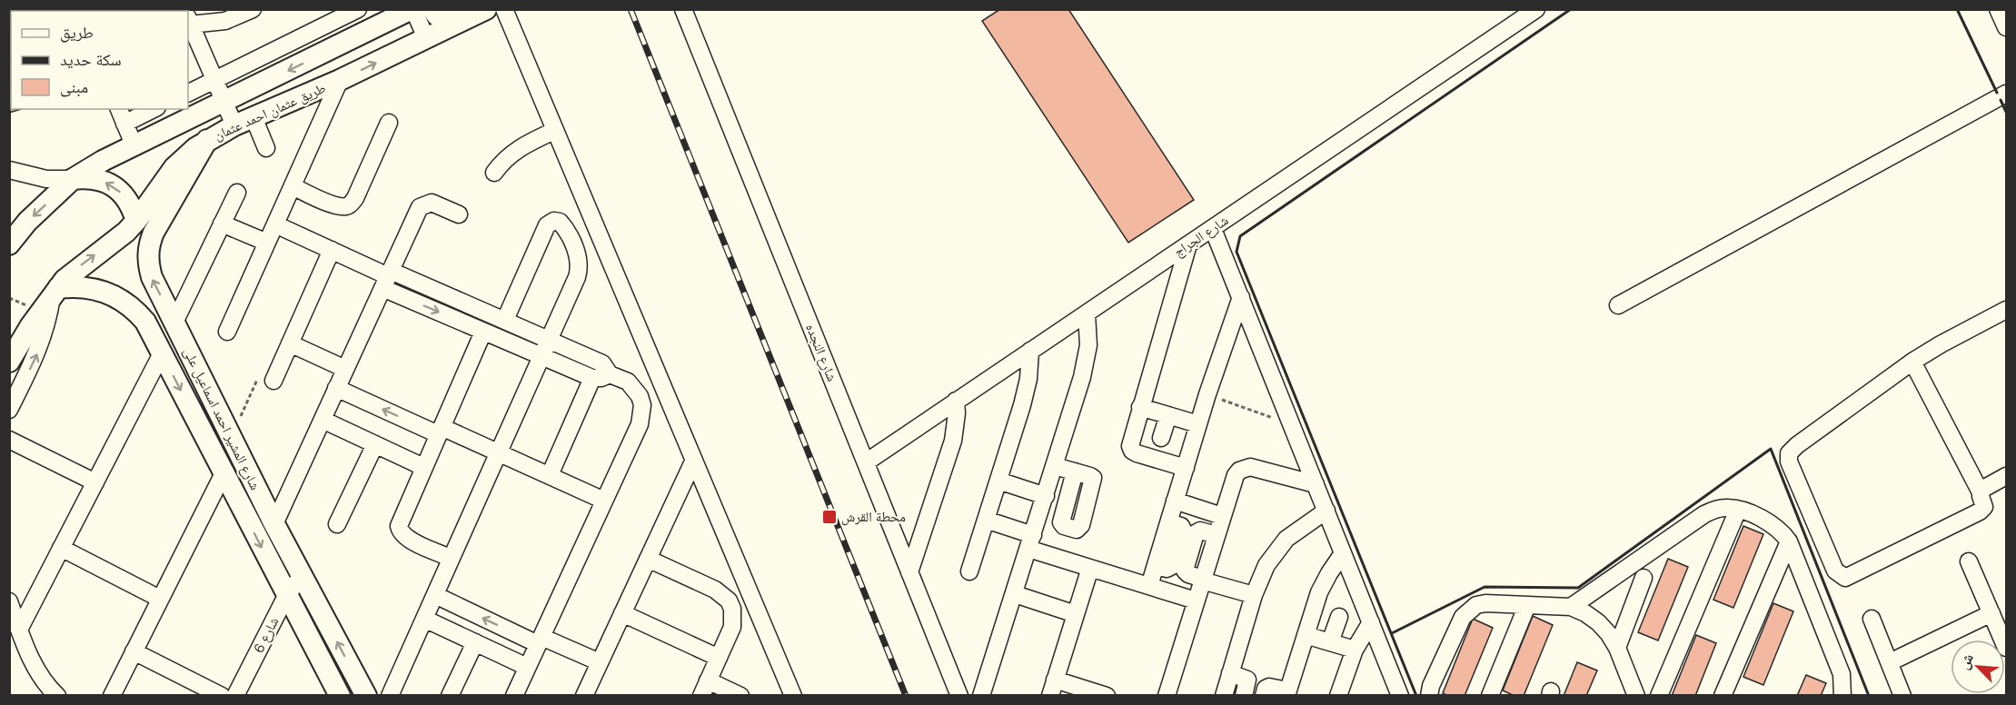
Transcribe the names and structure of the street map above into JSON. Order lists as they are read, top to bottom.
{
  "streets": {
    "main road": ["طريق عثمان احمد عثمان", "شارع المشير احمد اسماعيل على"],
    "street": ["شارع الجراج", "شارع النجده", "شارع 6"]
  },
  "crossings": [
    ["طريق عثمان احمد عثمان", "شارع المشير احمد اسماعيل على"],
    ["شارع الجراج", "شارع النجده"],
    ["شارع المشير احمد اسماعيل على", "شارع 6"]
  ],
  "places": {
    "transit": ["محطة القرش"]
  },
  "legend": ["طريق", "سكة حديد", "مبنى"],
  "north": "top left"
}
